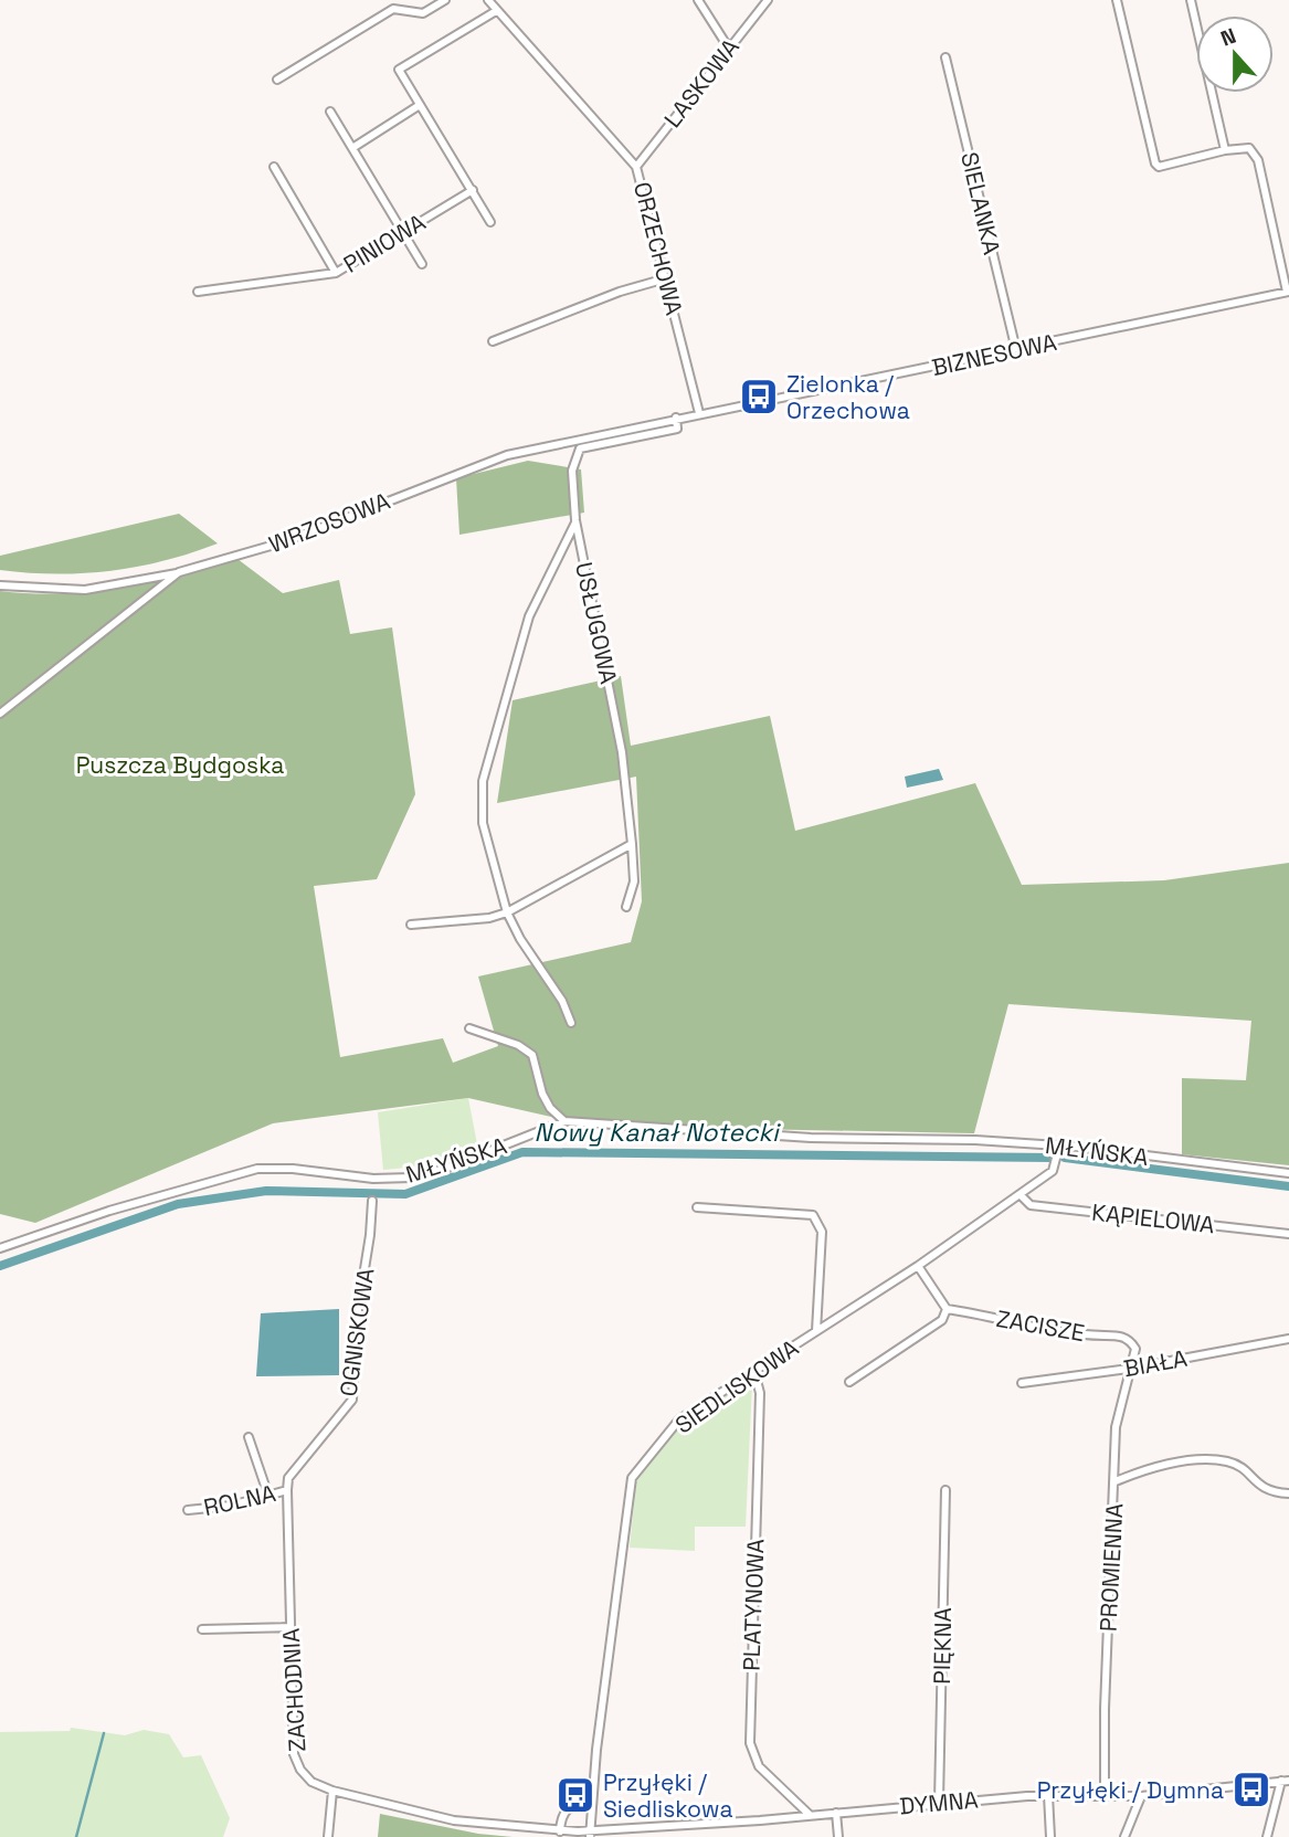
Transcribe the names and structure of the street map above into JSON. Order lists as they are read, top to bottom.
{
  "streets": {
    "street": [
      "LASKOWA",
      "SIELANKA",
      "PINIOWA",
      "ORZECHOWA",
      "BIZNESOWA",
      "WRZOSOWA",
      "USŁUGOWA",
      "MŁYŃSKA",
      "KĄPIELOWA",
      "ZACISZE",
      "OGNISKOWA",
      "BIAŁA",
      "SIEDLISKOWA",
      "ROLNA",
      "PROMIENNA",
      "PLATYNOWA",
      "PIĘKNA",
      "ZACHODNIA",
      "DYMNA"
    ]
  },
  "crossings": [
    ["LASKOWA", "ORZECHOWA"],
    ["SIELANKA", "BIZNESOWA"],
    ["ORZECHOWA", "BIZNESOWA"],
    ["ORZECHOWA", "WRZOSOWA"],
    ["BIZNESOWA", "WRZOSOWA"],
    ["WRZOSOWA", "USŁUGOWA"],
    ["MŁYŃSKA", "SIEDLISKOWA"],
    ["KĄPIELOWA", "SIEDLISKOWA"],
    ["ZACISZE", "PROMIENNA"],
    ["OGNISKOWA", "ROLNA"],
    ["OGNISKOWA", "ZACHODNIA"],
    ["BIAŁA", "PROMIENNA"],
    ["SIEDLISKOWA", "PLATYNOWA"],
    ["SIEDLISKOWA", "ZACHODNIA"],
    ["SIEDLISKOWA", "DYMNA"],
    ["ROLNA", "ZACHODNIA"],
    ["PROMIENNA", "DYMNA"],
    ["PLATYNOWA", "DYMNA"],
    ["PIĘKNA", "DYMNA"],
    ["ZACHODNIA", "DYMNA"]
  ],
  "water": ["Nowy Kanał Notecki"],
  "parks": ["Puszcza Bydgoska"],
  "places": {
    "bus stop": ["Zielonka / Orzechowa", "Przyłęki / Dymna", "Przyłęki / Siedliskowa"]
  },
  "north": "top"
}
